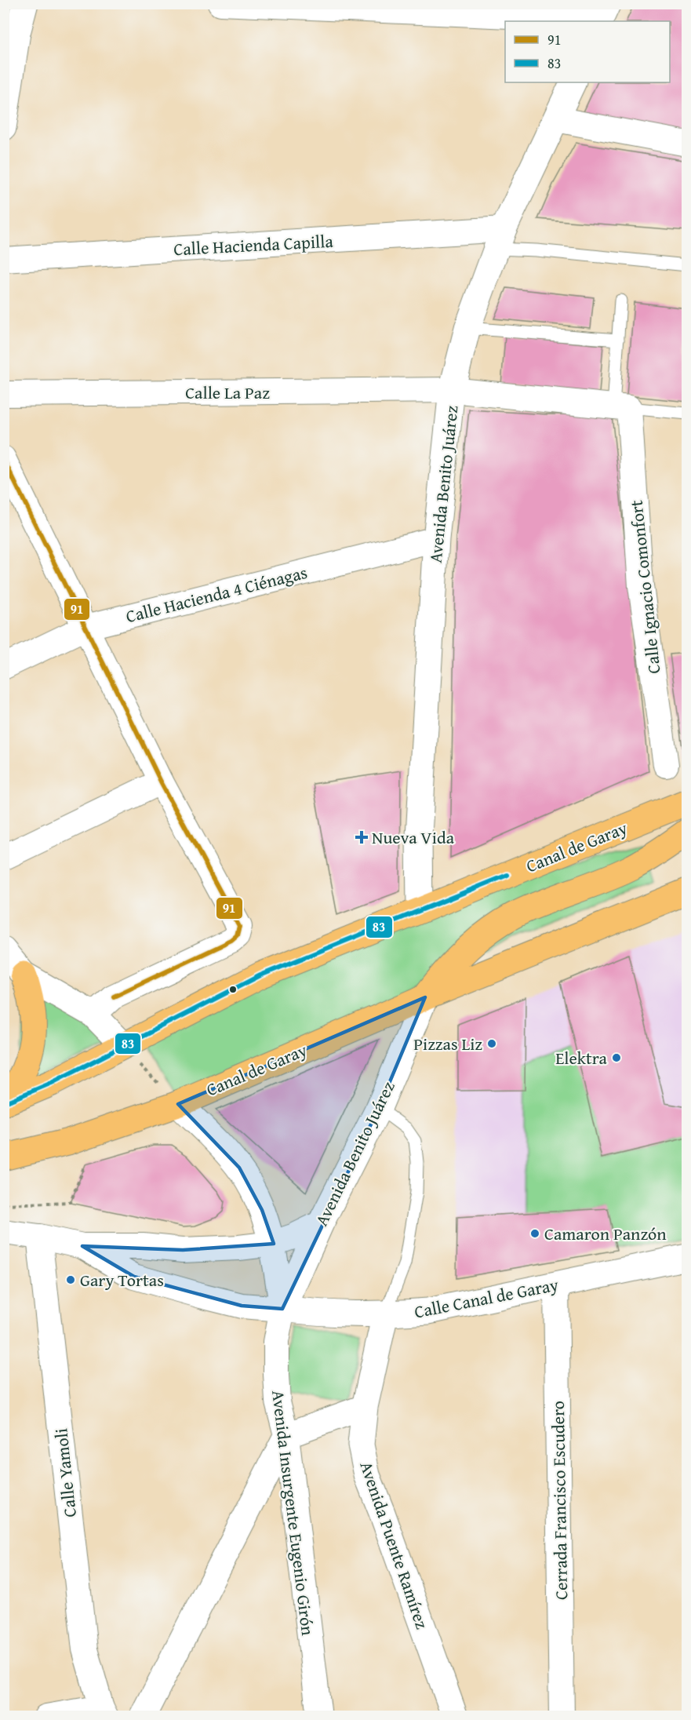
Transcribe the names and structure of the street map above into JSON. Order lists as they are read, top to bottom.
{
  "streets": {
    "main road": ["Canal de Garay"],
    "street": [
      "Calle Hacienda Capilla",
      "Calle La Paz",
      "Avenida Benito Juárez",
      "Calle Ignacio Comonfort",
      "Calle Hacienda 4 Ciénagas",
      "Calle Canal de Garay",
      "Calle Yamoli",
      "Cerrada Francisco Escudero",
      "Avenida Insurgente Eugenio Girón",
      "Avenida Puente Ramírez"
    ]
  },
  "crossings": [
    ["Calle Hacienda Capilla", "Avenida Benito Juárez"],
    ["Calle La Paz", "Avenida Benito Juárez"],
    ["Calle La Paz", "Calle Ignacio Comonfort"],
    ["Avenida Benito Juárez", "Calle Hacienda 4 Ciénagas"],
    ["Avenida Benito Juárez", "Canal de Garay"],
    ["Avenida Benito Juárez", "Calle Canal de Garay"],
    ["Avenida Benito Juárez", "Avenida Insurgente Eugenio Girón"],
    ["Calle Canal de Garay", "Cerrada Francisco Escudero"],
    ["Calle Canal de Garay", "Avenida Insurgente Eugenio Girón"],
    ["Calle Canal de Garay", "Avenida Puente Ramírez"]
  ],
  "places": {
    "health": ["Nueva Vida"],
    "other": [
      "Pizzas Liz",
      "Elektra",
      "Camaron Panzón",
      "Gary Tortas"
    ]
  },
  "lines": ["transit line 91", "transit line 83"],
  "legend": ["91", "83"]
}
